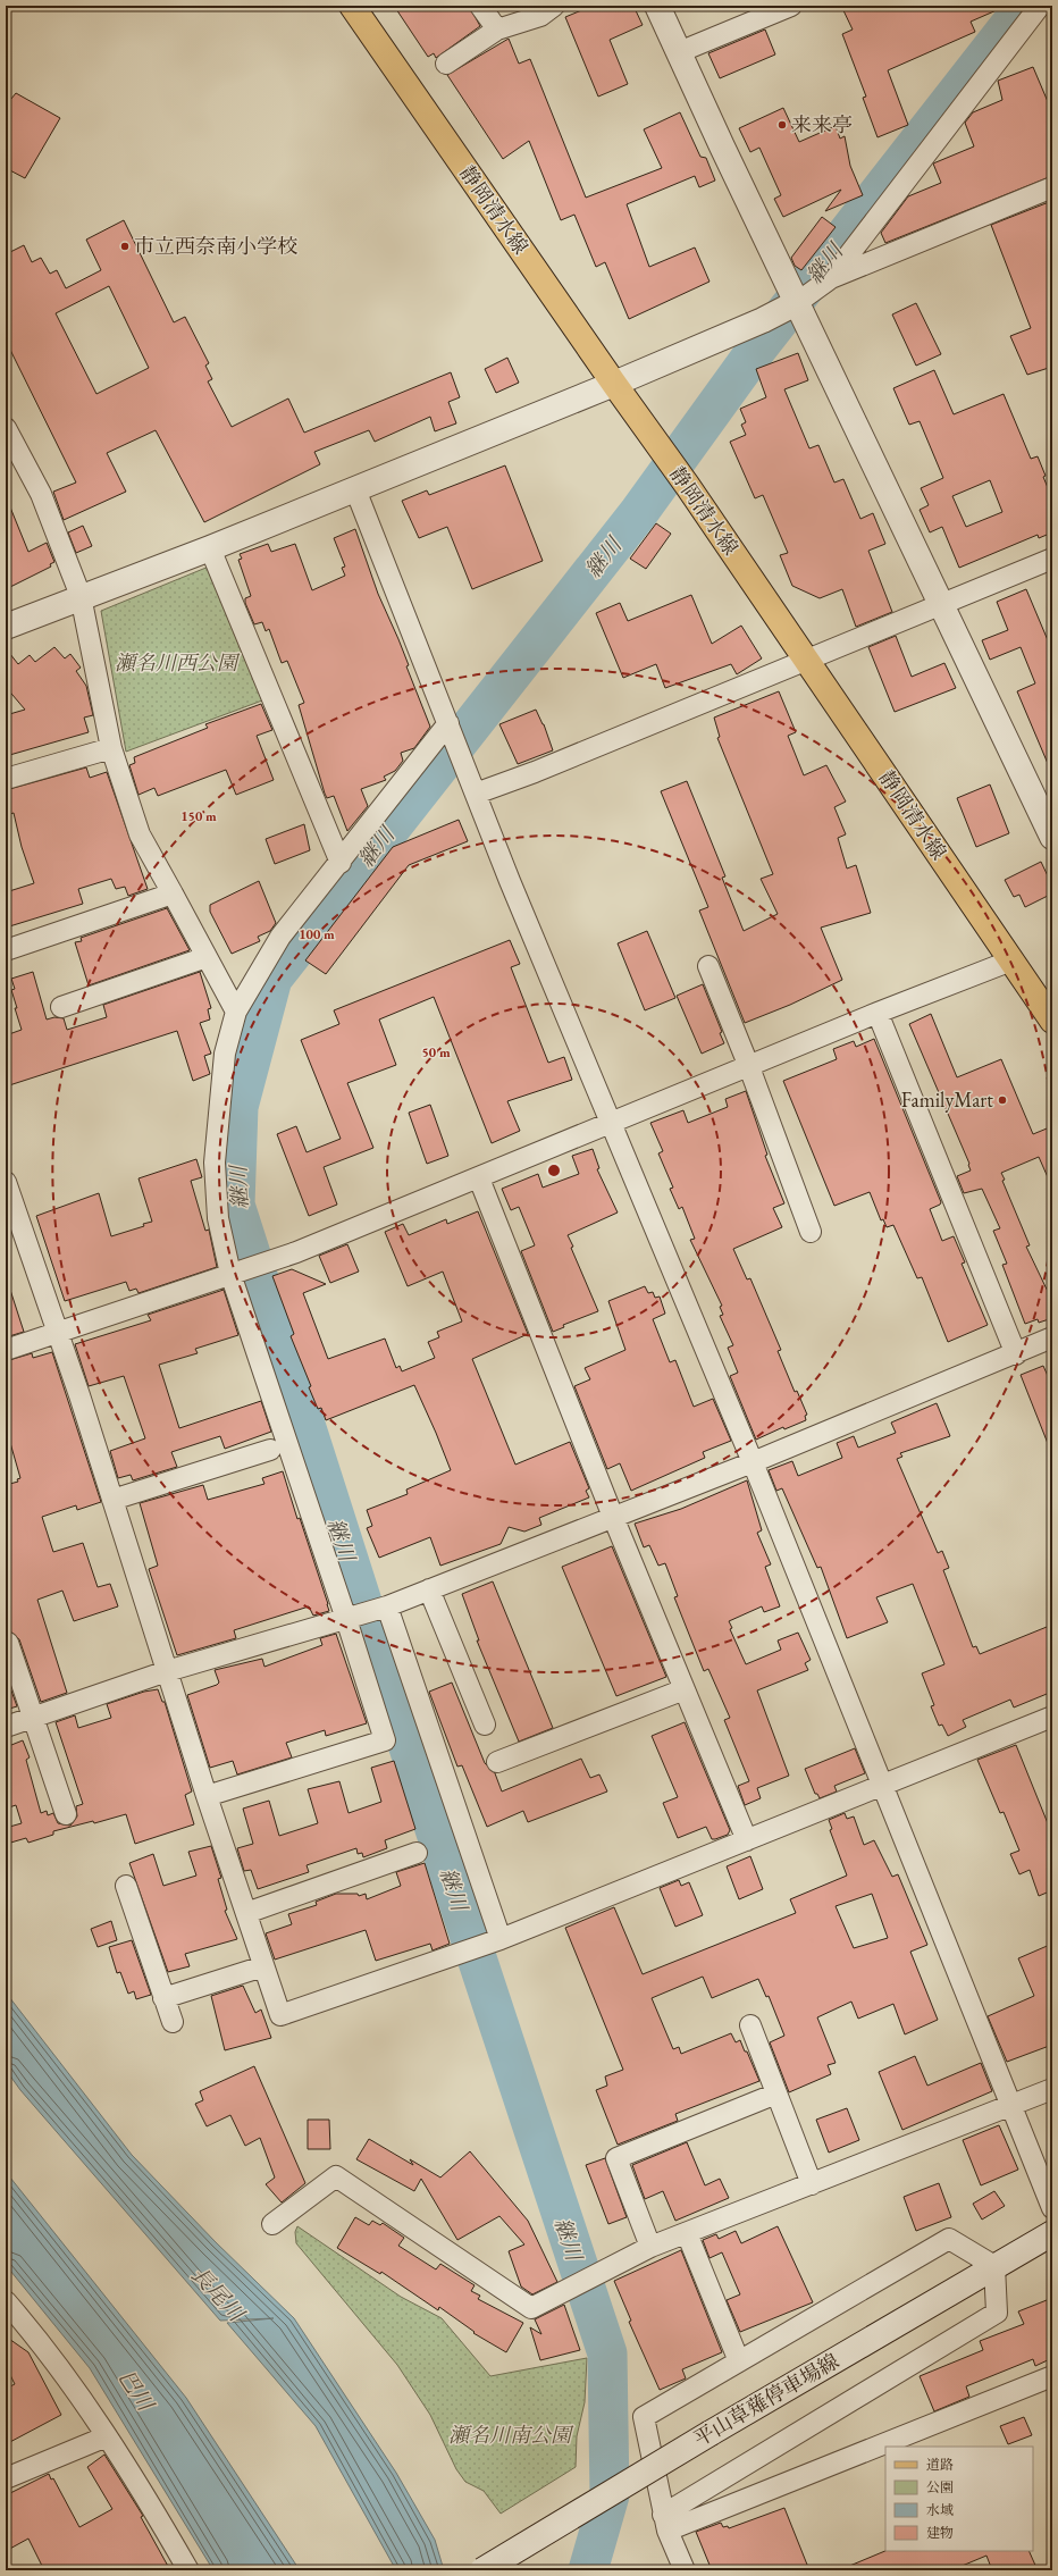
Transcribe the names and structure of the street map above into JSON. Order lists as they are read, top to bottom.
{
  "streets": {
    "main road": ["静岡清水線"],
    "street": ["平山草薙停車場線"]
  },
  "water": ["継川", "長尾川", "巴川"],
  "parks": ["瀬名川西公園", "瀬名川南公園"],
  "places": ["来来亭", "市立西奈南小学校", "FamilyMart"],
  "legend": [
    "道路",
    "公園",
    "水域",
    "建物"
  ],
  "rings": ["150 m", "100 m", "50 m"]
}
